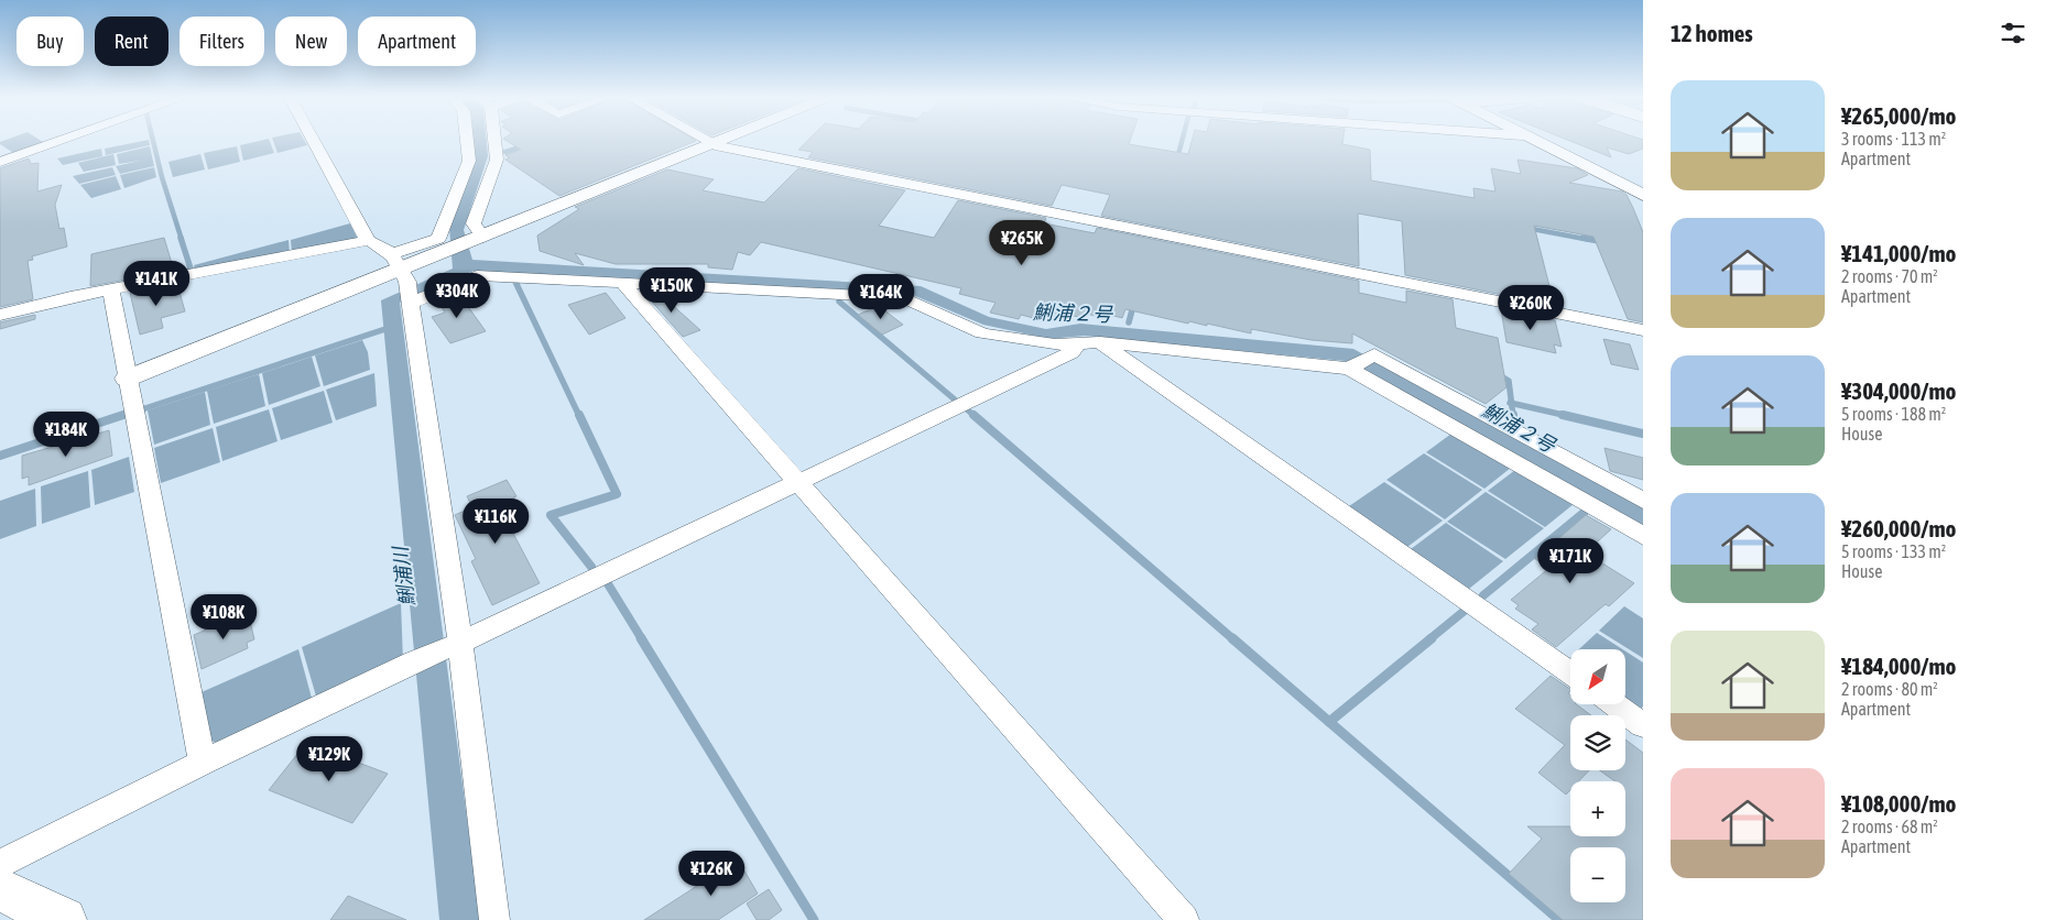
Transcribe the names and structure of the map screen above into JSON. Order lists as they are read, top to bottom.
{
  "water": ["鯏浦２号", "鯏浦川"],
  "north": "bottom left",
  "page": {
    "heading": "12 homes",
    "chip": [
      "Buy",
      "Rent",
      "Filters",
      "New",
      "Apartment"
    ],
    "list": [
      {
        "name": "¥265,000/mo",
        "note": "3 rooms · 113 m² · Apartment"
      },
      {
        "name": "¥141,000/mo",
        "note": "2 rooms · 70 m² · Apartment"
      },
      {
        "name": "¥304,000/mo",
        "note": "5 rooms · 188 m² · House"
      },
      {
        "name": "¥260,000/mo",
        "note": "5 rooms · 133 m² · House"
      },
      {
        "name": "¥184,000/mo",
        "note": "2 rooms · 80 m² · Apartment"
      },
      {
        "name": "¥108,000/mo",
        "note": "2 rooms · 68 m² · Apartment"
      }
    ],
    "price": [
      "¥265K",
      "¥141K",
      "¥150K",
      "¥304K",
      "¥164K",
      "¥260K",
      "¥184K",
      "¥116K",
      "¥171K",
      "¥108K",
      "¥129K",
      "¥126K"
    ],
    "map_buttons": ["+", "−"]
  }
}
